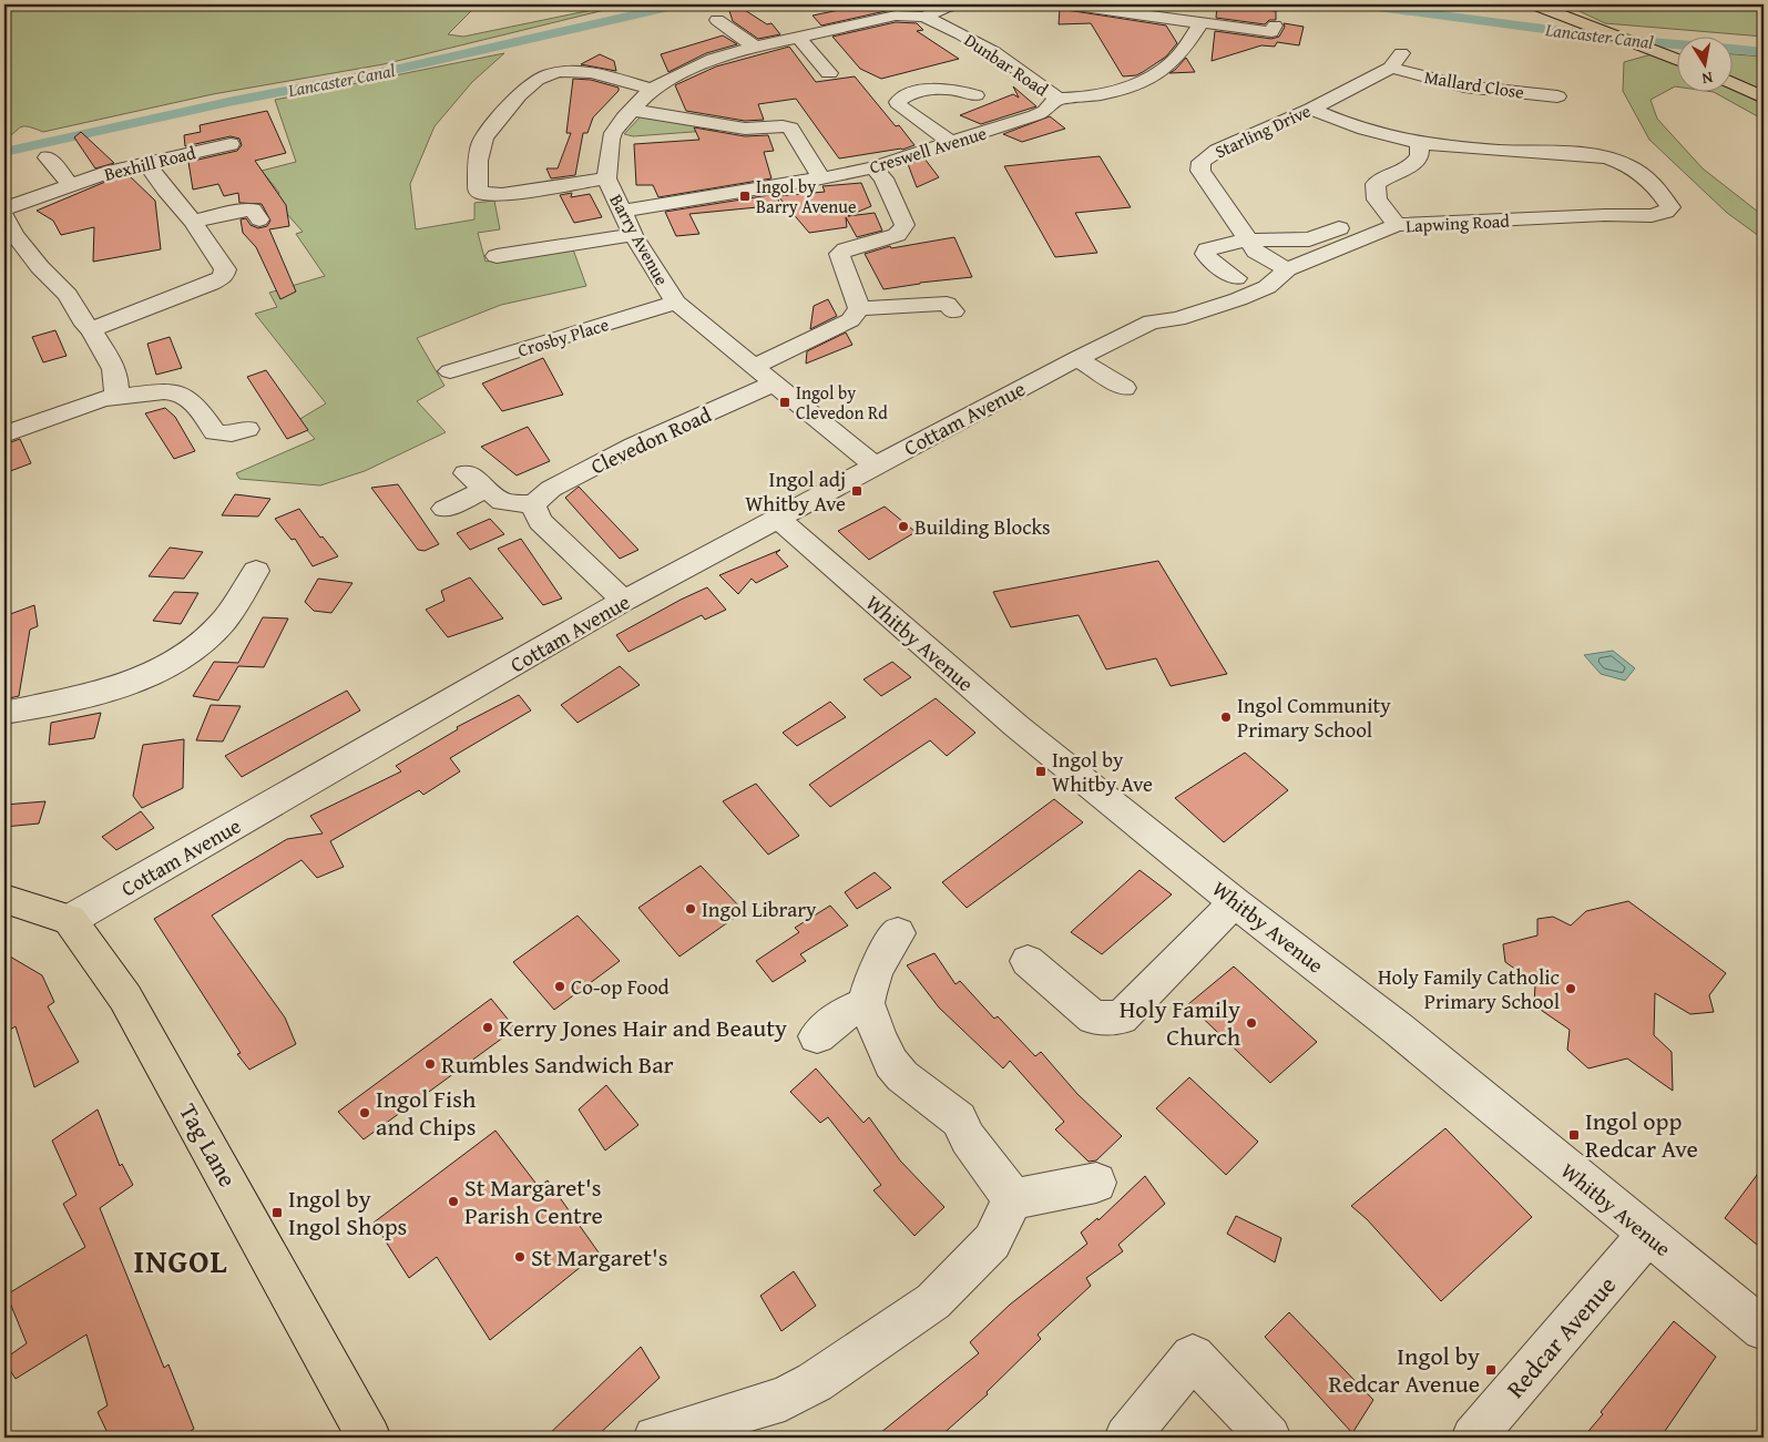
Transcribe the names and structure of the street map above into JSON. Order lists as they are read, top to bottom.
{
  "streets": {
    "main road": ["Tag Lane"],
    "street": [
      "Dunbar Road",
      "Mallard Close",
      "Starling Drive",
      "Creswell Avenue",
      "Bexhill Road",
      "Lapwing Road",
      "Barry Avenue",
      "Crosby Place",
      "Cottam Avenue",
      "Clevedon Road",
      "Whitby Avenue",
      "Redcar Avenue"
    ]
  },
  "crossings": [
    ["Dunbar Road", "Creswell Avenue"],
    ["Dunbar Road", "Barry Avenue"],
    ["Mallard Close", "Starling Drive"],
    ["Starling Drive", "Lapwing Road"],
    ["Creswell Avenue", "Barry Avenue"],
    ["Lapwing Road", "Cottam Avenue"],
    ["Barry Avenue", "Crosby Place"],
    ["Barry Avenue", "Cottam Avenue"],
    ["Barry Avenue", "Clevedon Road"],
    ["Cottam Avenue", "Whitby Avenue"],
    ["Cottam Avenue", "Tag Lane"],
    ["Whitby Avenue", "Redcar Avenue"]
  ],
  "districts": ["INGOL"],
  "water": ["Lancaster Canal"],
  "places": {
    "transit": [
      "Ingol by Barry Avenue",
      "Ingol by Clevedon Rd",
      "Ingol adj Whitby Ave",
      "Ingol by Whitby Ave",
      "Ingol opp Redcar Ave",
      "Ingol by Ingol Shops",
      "Ingol by Redcar Avenue"
    ],
    "other": [
      "Building Blocks",
      "Ingol Community Primary School",
      "Ingol Library",
      "Co-op Food",
      "Holy Family Catholic Primary School",
      "Holy Family Church",
      "Kerry Jones Hair and Beauty",
      "Rumbles Sandwich Bar",
      "Ingol Fish and Chips",
      "St Margaret's Parish Centre",
      "St Margaret's"
    ]
  },
  "north": "bottom"
}
